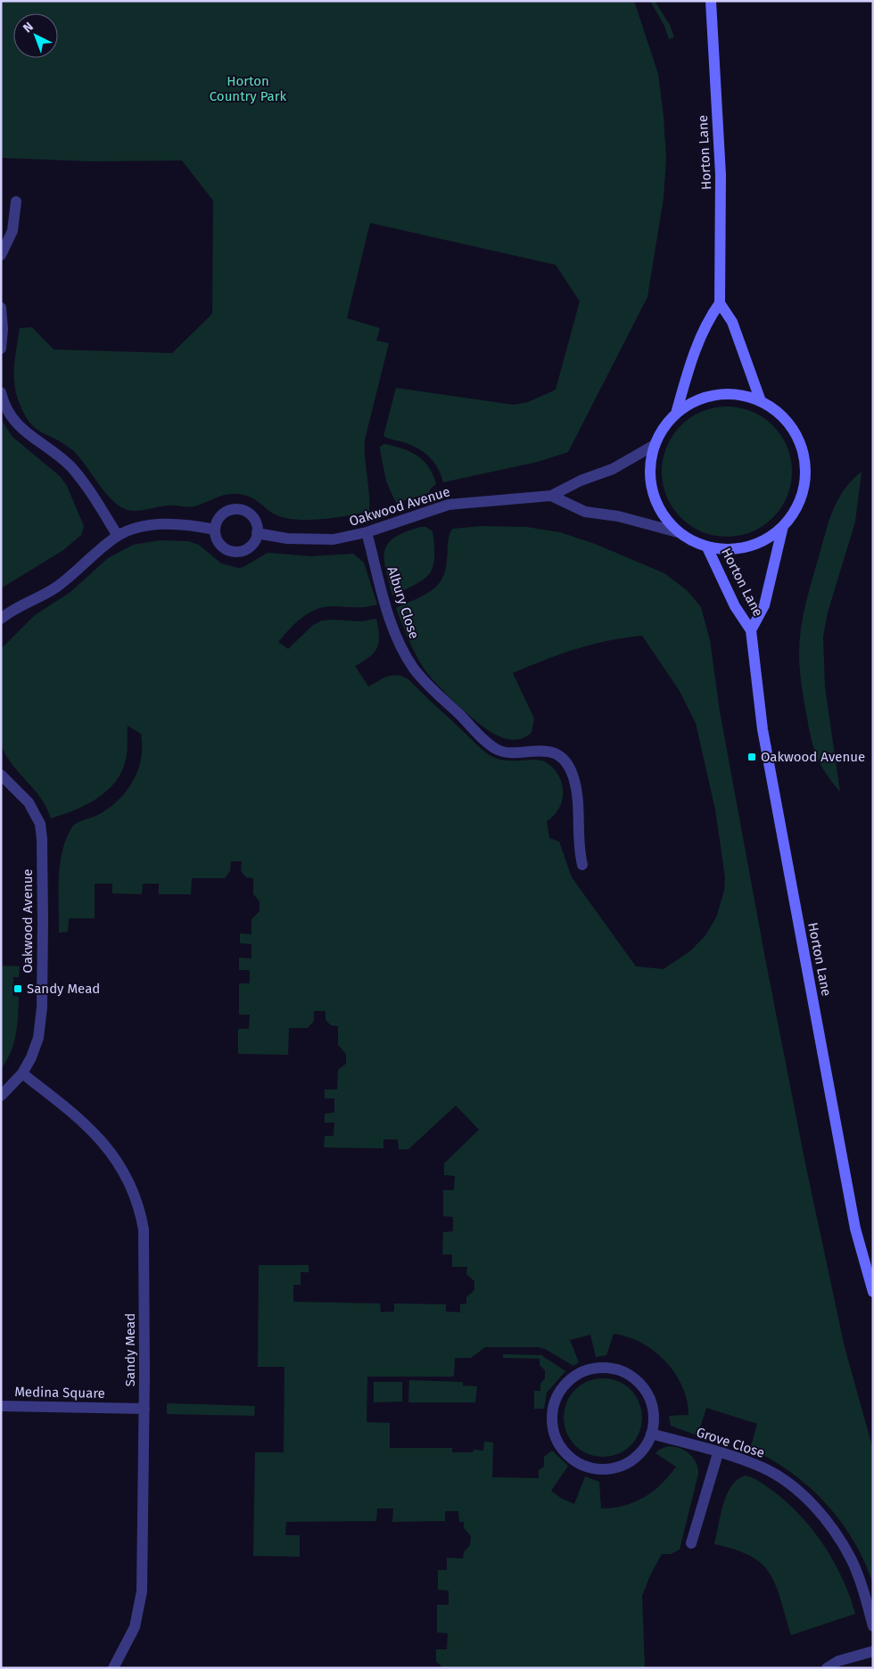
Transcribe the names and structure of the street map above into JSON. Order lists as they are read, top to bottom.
{
  "streets": {
    "street": [
      "Horton Lane",
      "Oakwood Avenue",
      "Albury Close",
      "Sandy Mead",
      "Medina Square",
      "Grove Close"
    ]
  },
  "crossings": [
    ["Horton Lane", "Oakwood Avenue"],
    ["Oakwood Avenue", "Albury Close"],
    ["Oakwood Avenue", "Sandy Mead"],
    ["Sandy Mead", "Medina Square"]
  ],
  "parks": ["Horton Country Park"],
  "places": {
    "transit": ["Oakwood Avenue", "Sandy Mead"]
  },
  "north": "top left"
}
